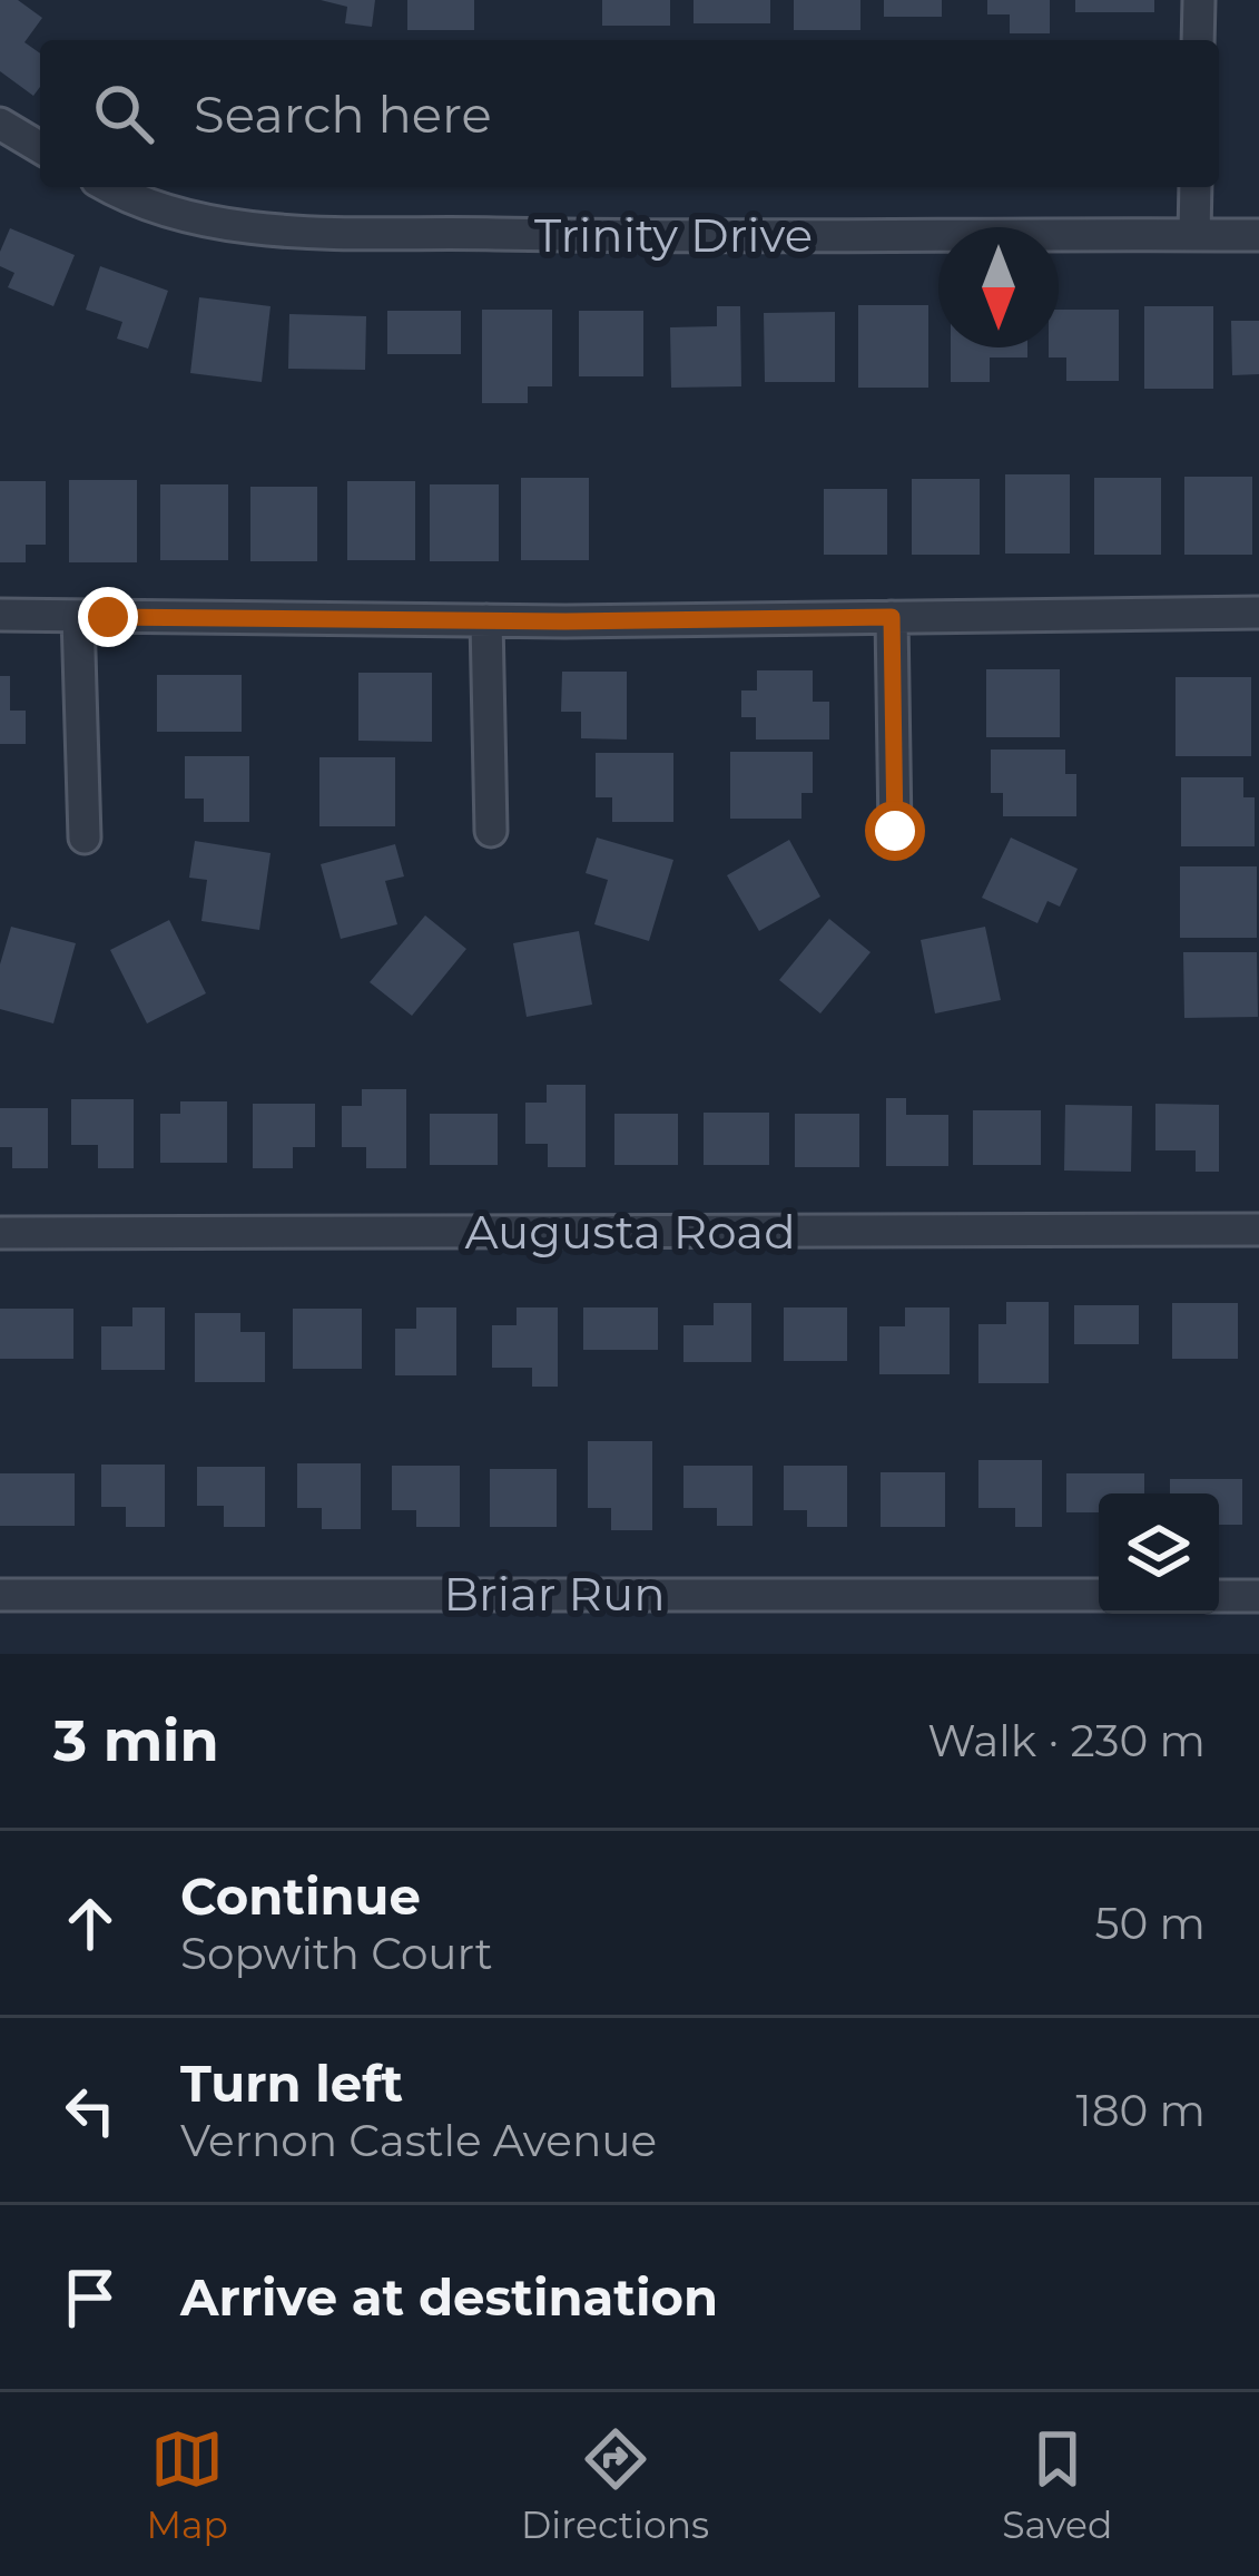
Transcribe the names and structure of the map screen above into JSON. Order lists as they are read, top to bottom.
{
  "streets": {
    "street": ["Trinity Drive", "Augusta Road", "Briar Run"]
  },
  "north": "bottom",
  "page": {
    "search": "Search here",
    "heading": ["3 min", "Walk · 230 m"],
    "list": [
      ["Continue", "Sopwith Court", "50 m"],
      ["Turn left", "Vernon Castle Avenue", "180 m"],
      "Arrive at destination"
    ],
    "nav": ["Map", "Directions", "Saved"]
  }
}
